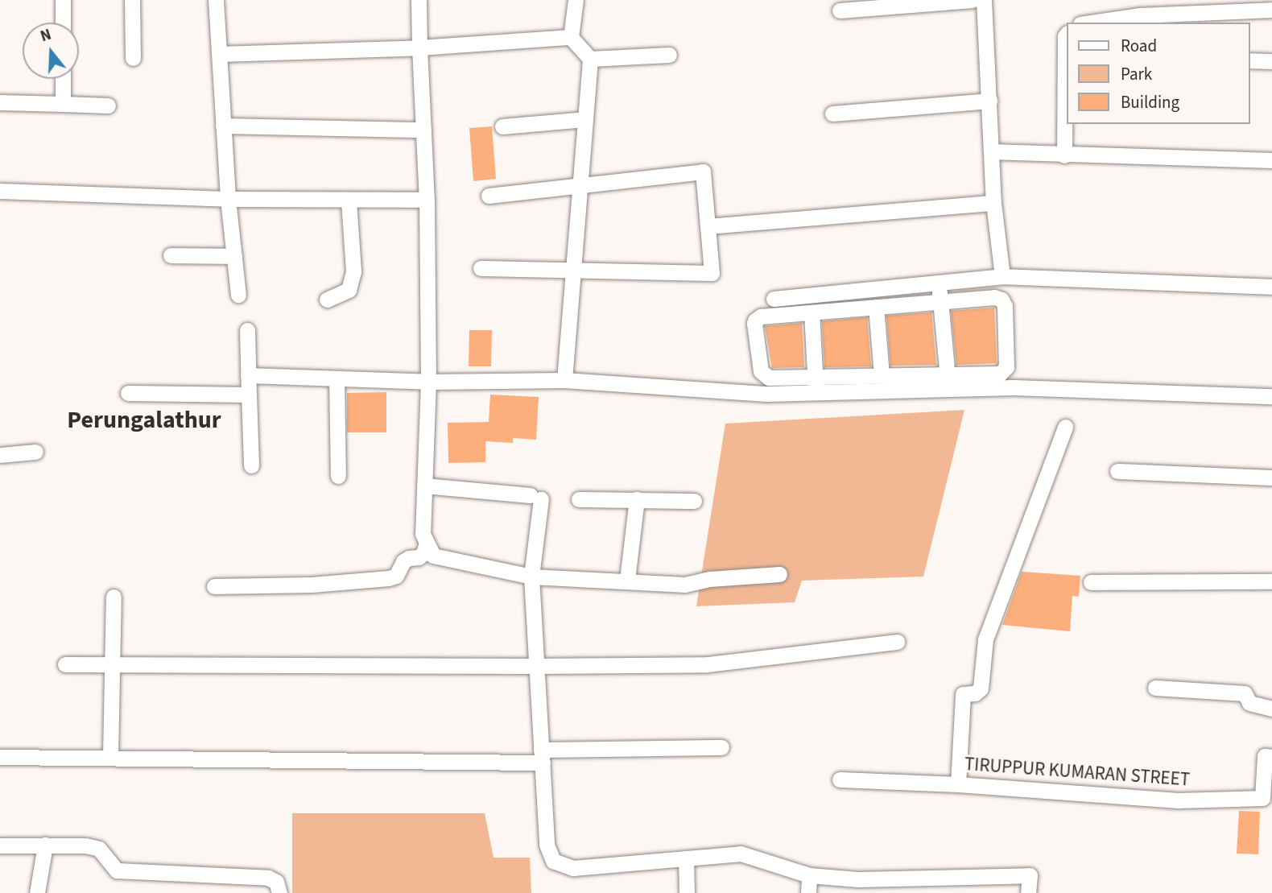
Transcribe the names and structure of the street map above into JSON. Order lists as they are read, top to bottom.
{
  "streets": {
    "street": ["TIRUPPUR KUMARAN STREET"]
  },
  "districts": ["Perungalathur"],
  "legend": ["Road", "Park", "Building"],
  "north": "top"
}
